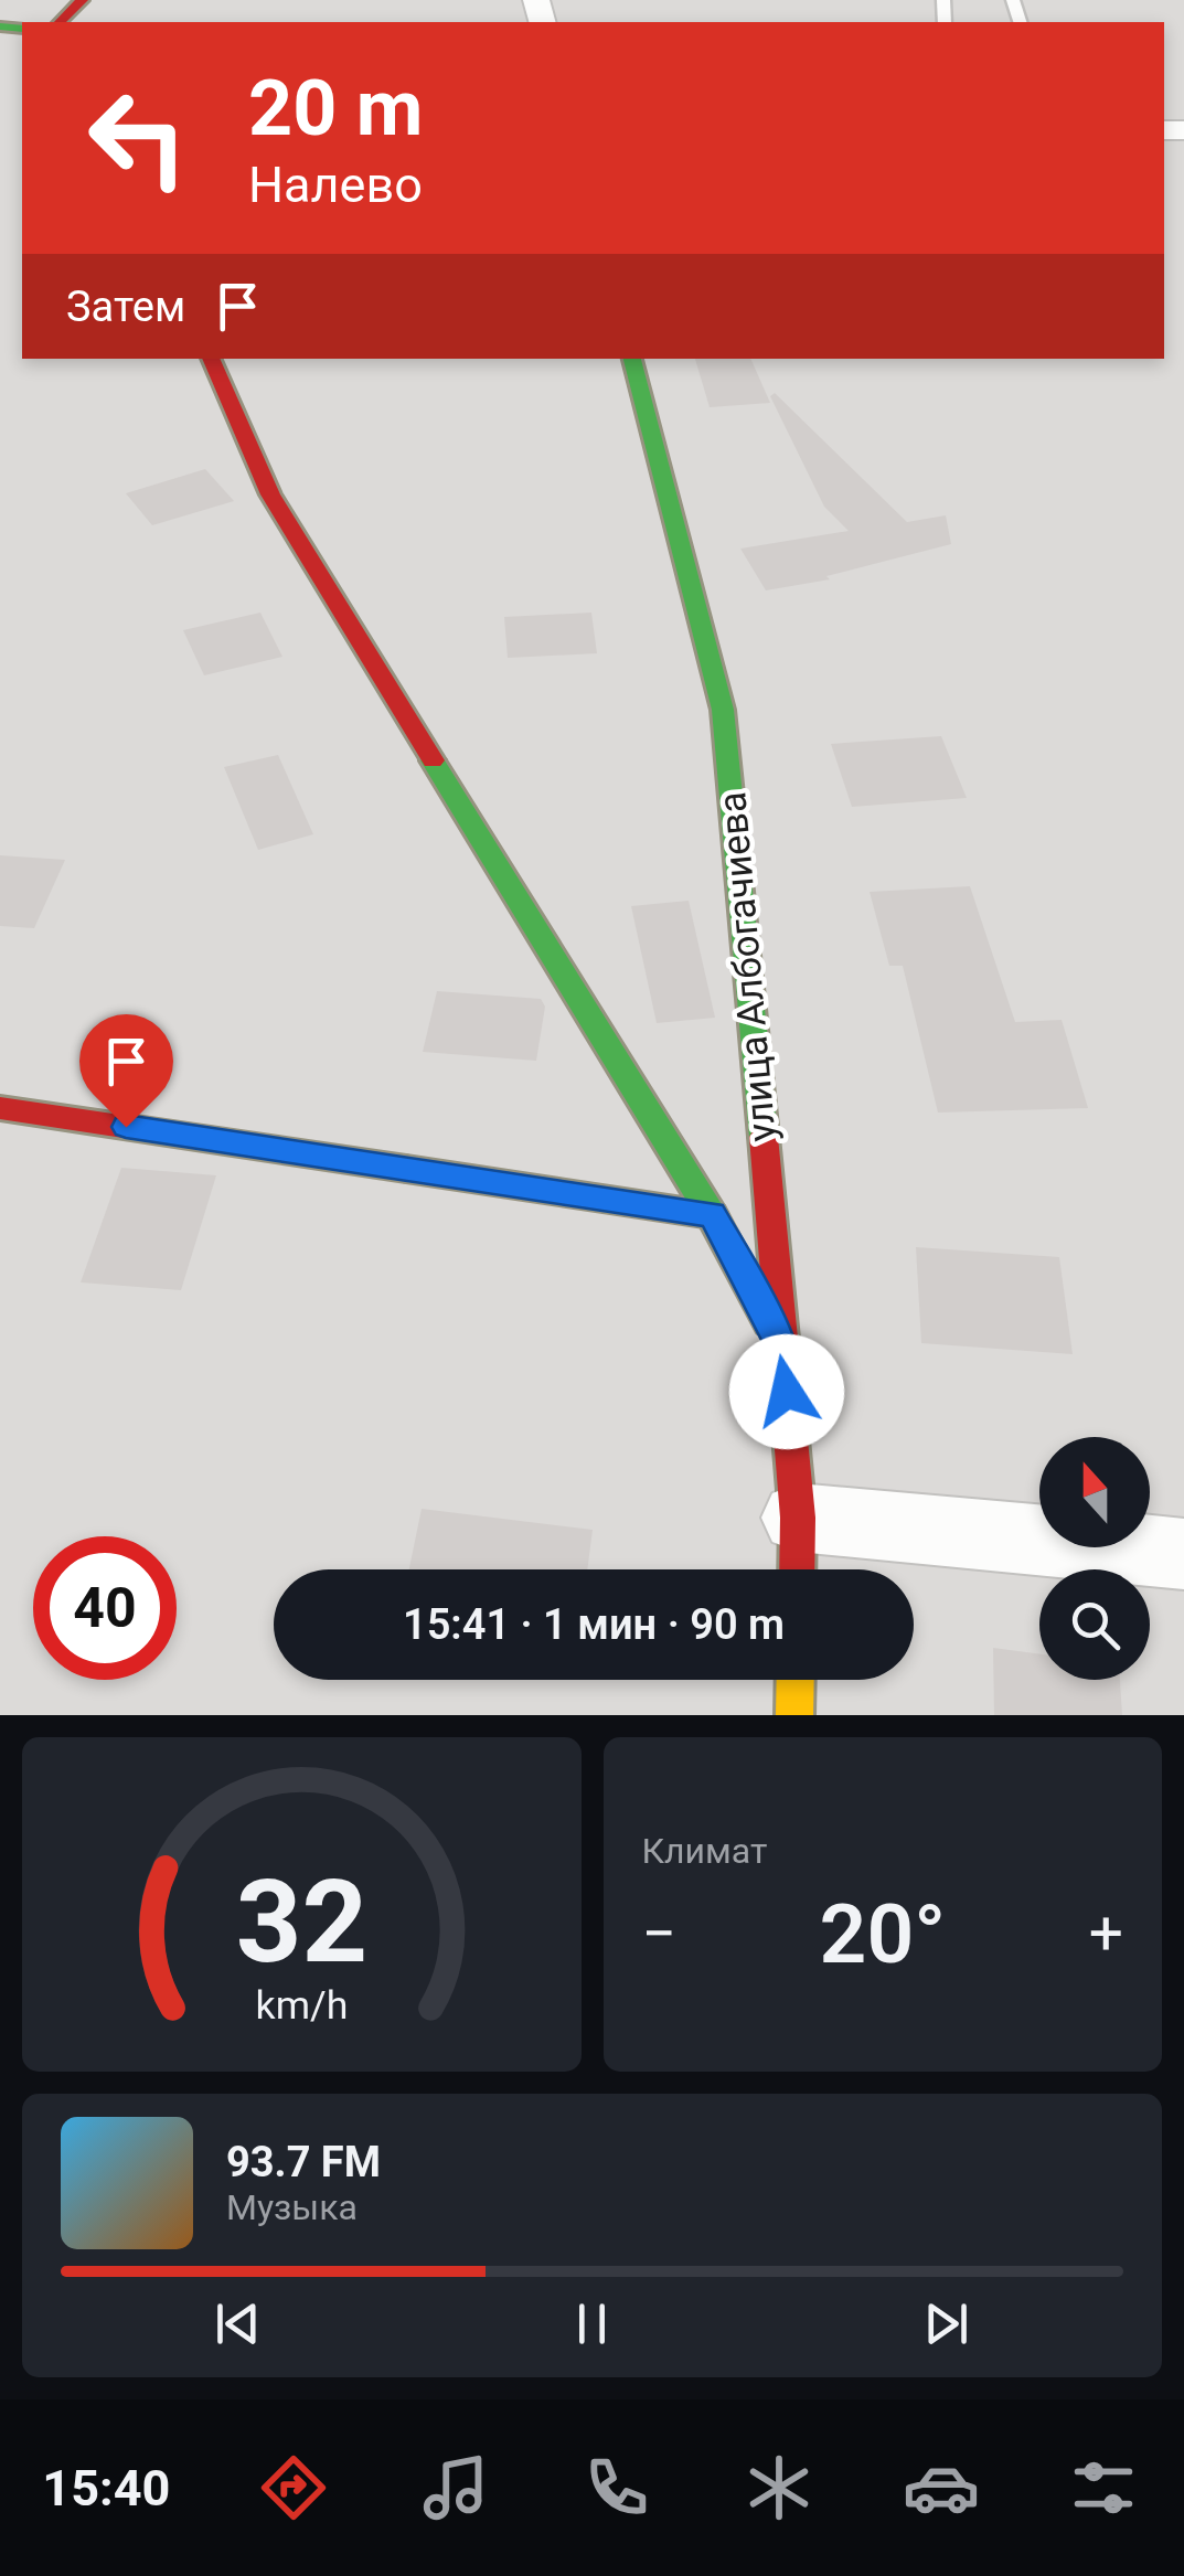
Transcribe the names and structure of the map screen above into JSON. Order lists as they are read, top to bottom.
{
  "streets": {
    "street": ["улица Албогачиева"]
  },
  "north": "top",
  "page": {
    "turn": ["20 m", "Налево"],
    "then": "Затем",
    "limit": "40",
    "trip": "15:41 · 1 мин · 90 m",
    "tile": "Климат",
    "heat": ["−", "20°", "+"],
    "song": ["93.7 FM", "Музыка"],
    "tabs": "15:40",
    "gauge": ["32", "km/h"]
  }
}
